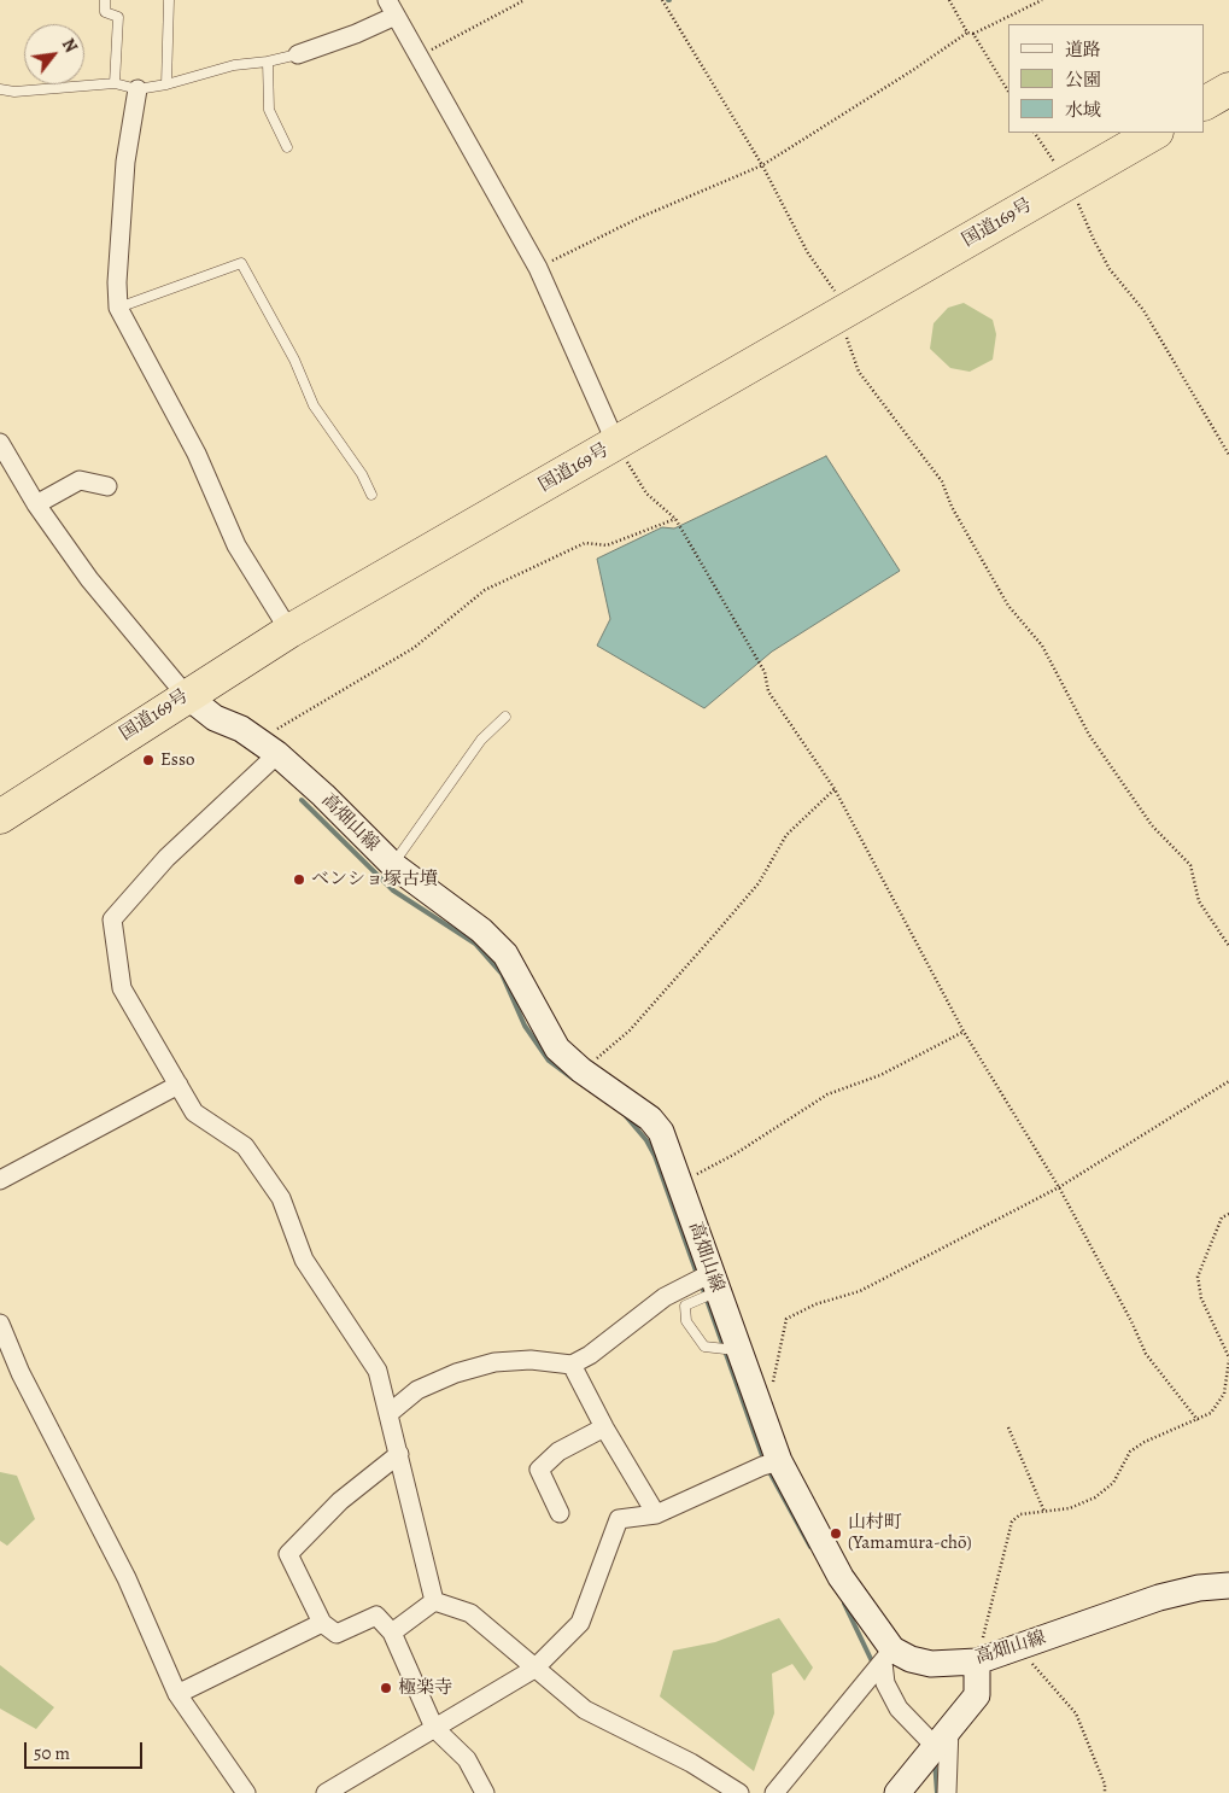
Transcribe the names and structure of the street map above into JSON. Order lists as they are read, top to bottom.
{
  "streets": {
    "highway": ["国道169号"],
    "main road": ["高畑山線"]
  },
  "crossings": [
    ["国道169号", "高畑山線"]
  ],
  "places": [
    "Esso",
    "ベンショ塚古墳",
    "山村町 (Yamamura-chō)",
    "極楽寺"
  ],
  "legend": ["道路", "公園", "水域"],
  "scale_bar": "50 m",
  "north": "top right"
}
